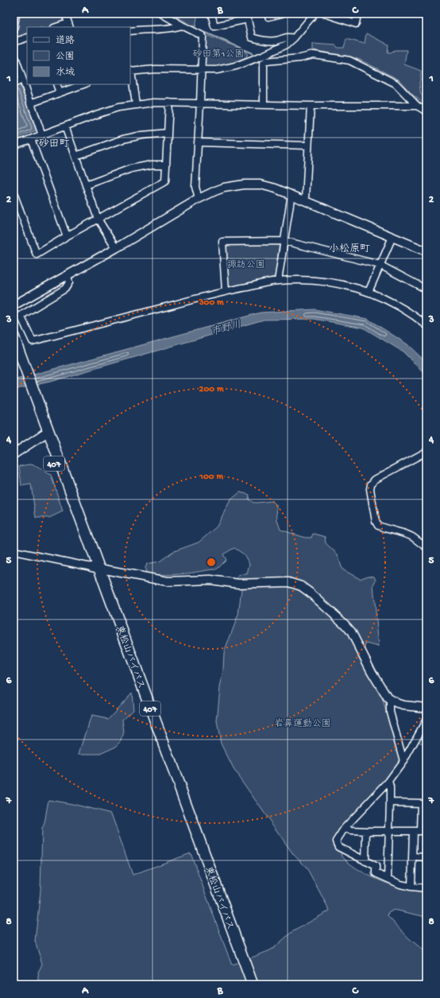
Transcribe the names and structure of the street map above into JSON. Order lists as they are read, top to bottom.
{
  "streets": {
    "highway": ["407", "東松山バイパス"]
  },
  "crossings": [
    ["407", "東松山バイパス"]
  ],
  "districts": ["砂田町", "小松原町"],
  "water": ["市野川"],
  "parks": ["砂田第1公園", "諏訪公園", "岩鼻運動公園"],
  "legend": ["道路", "公園", "水域"],
  "grid": {
    "columns": ["A", "B", "C"],
    "rows": [
      "1",
      "2",
      "3",
      "4",
      "5",
      "6",
      "7",
      "8"
    ]
  },
  "rings": ["300 m", "200 m", "100 m"]
}
